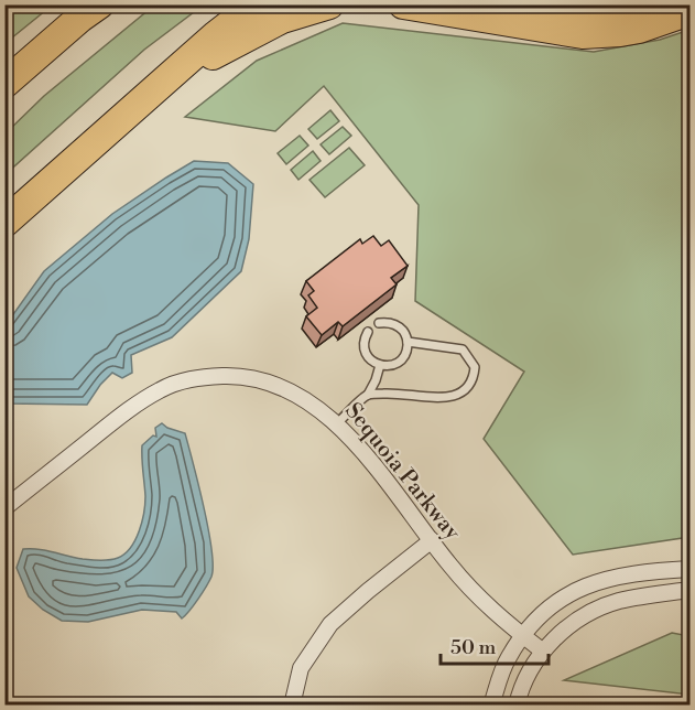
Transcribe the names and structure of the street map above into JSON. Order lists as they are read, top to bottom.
{
  "streets": {
    "street": ["Sequoia Parkway"]
  },
  "scale_bar": "50 m"
}
